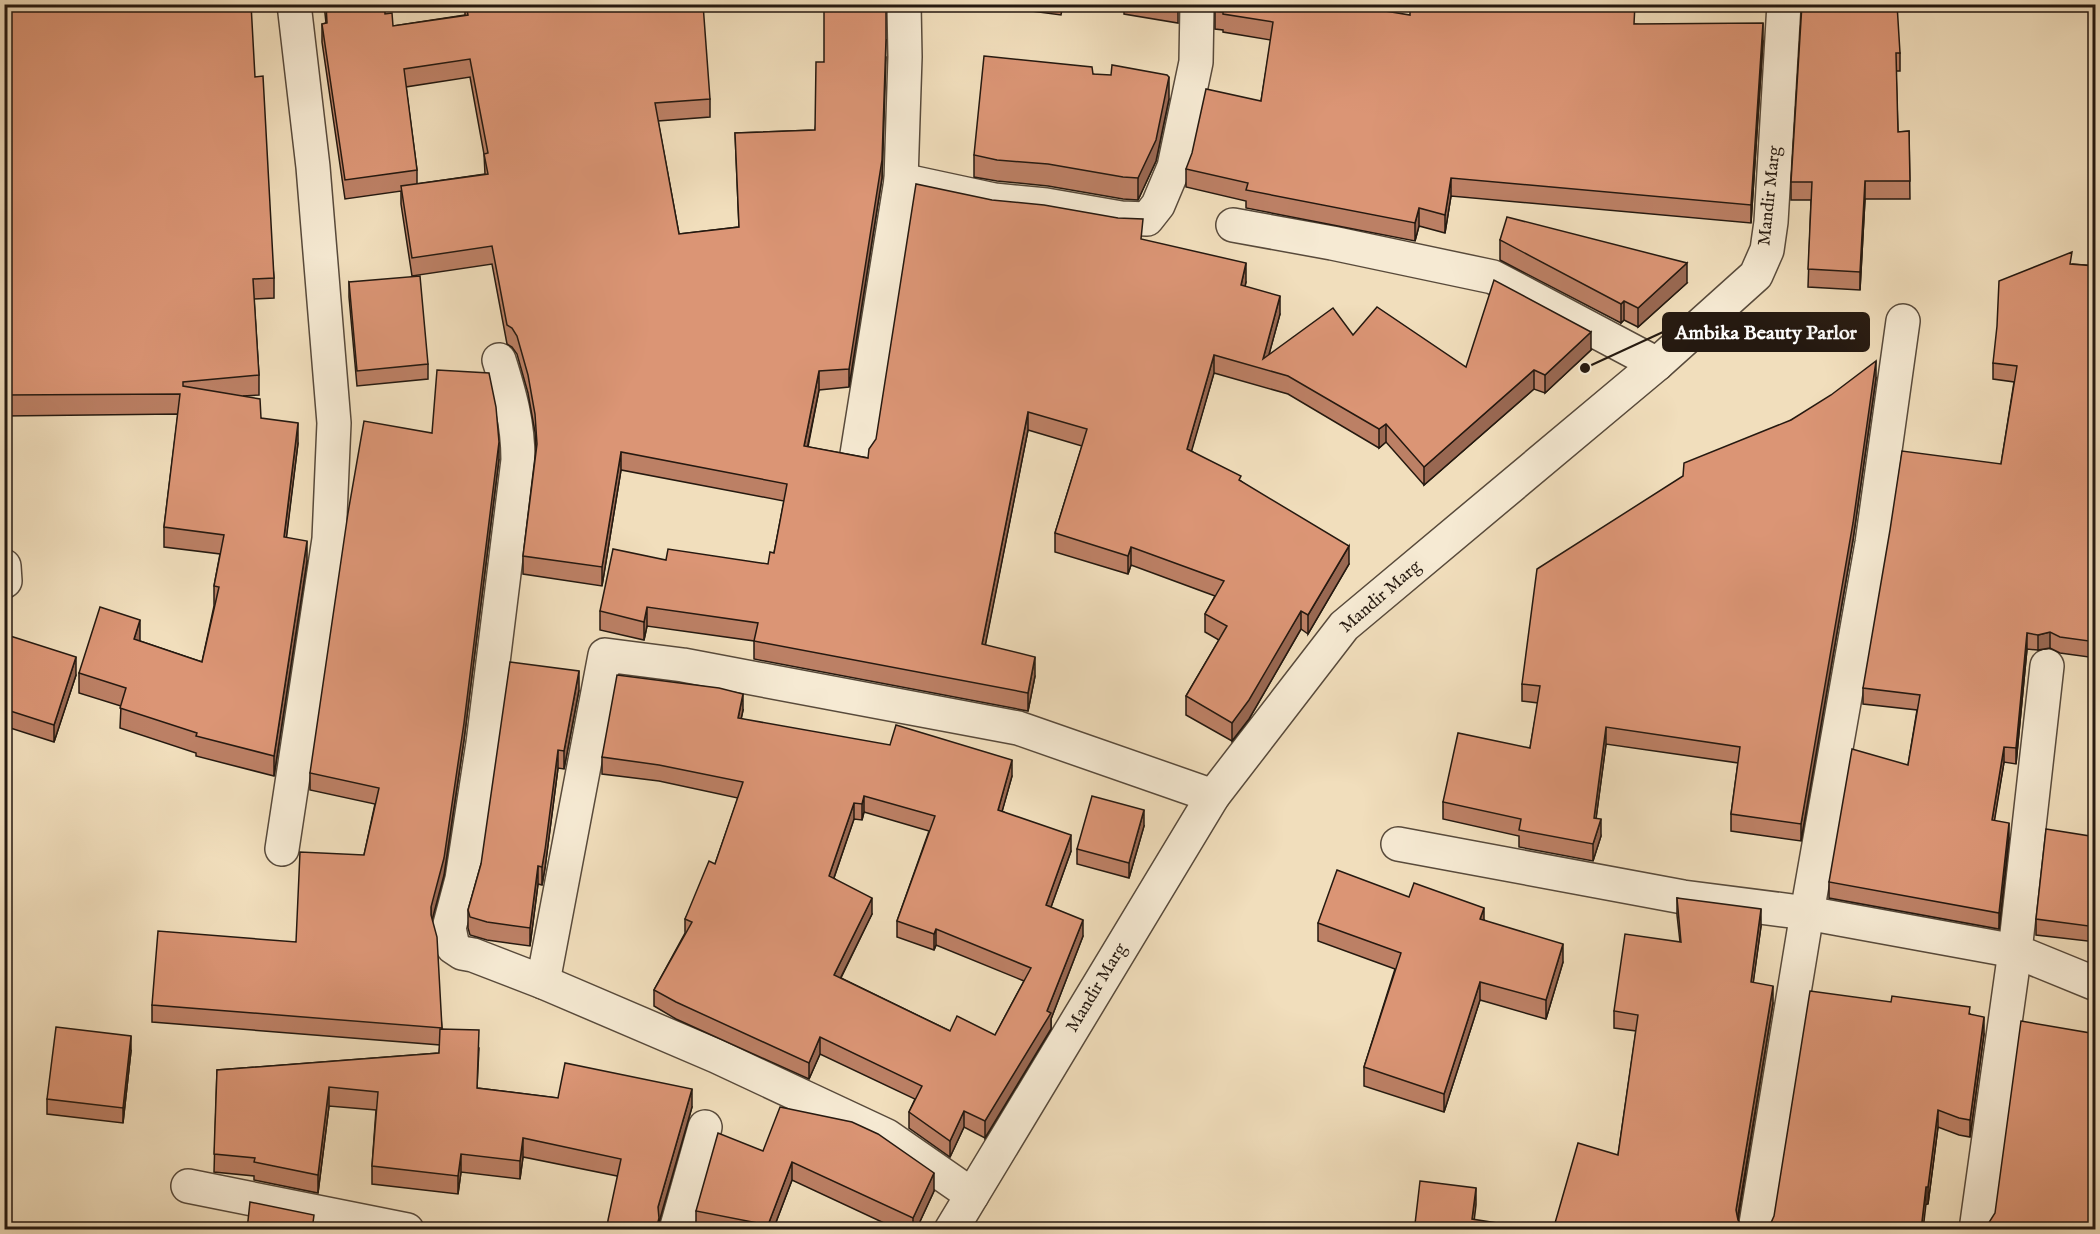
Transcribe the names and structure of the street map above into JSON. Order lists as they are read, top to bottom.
{
  "streets": {
    "street": ["Mandir Marg"]
  },
  "places": ["Ambika Beauty Parlor"]
}
